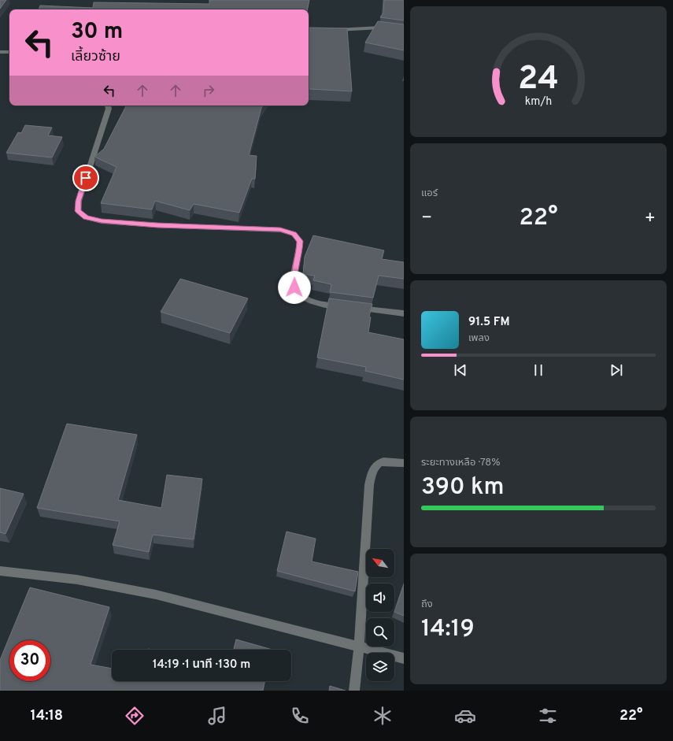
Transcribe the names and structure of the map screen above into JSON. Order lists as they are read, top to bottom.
{
  "north": "top left",
  "page": {
    "turn": ["30 m", "เลี้ยวซ้าย"],
    "tile": [
      "แอร์",
      ["ระยะทางเหลือ · 78%", "390 km"],
      ["ถึง", "14:19"]
    ],
    "heat": ["−", "22°", "+"],
    "song": ["91.5 FM", "เพลง"],
    "limit": "30",
    "trip": "14:19 · 1 นาที · 130 m",
    "tabs": ["14:18", "22°"],
    "gauge": ["24", "km/h"]
  }
}
